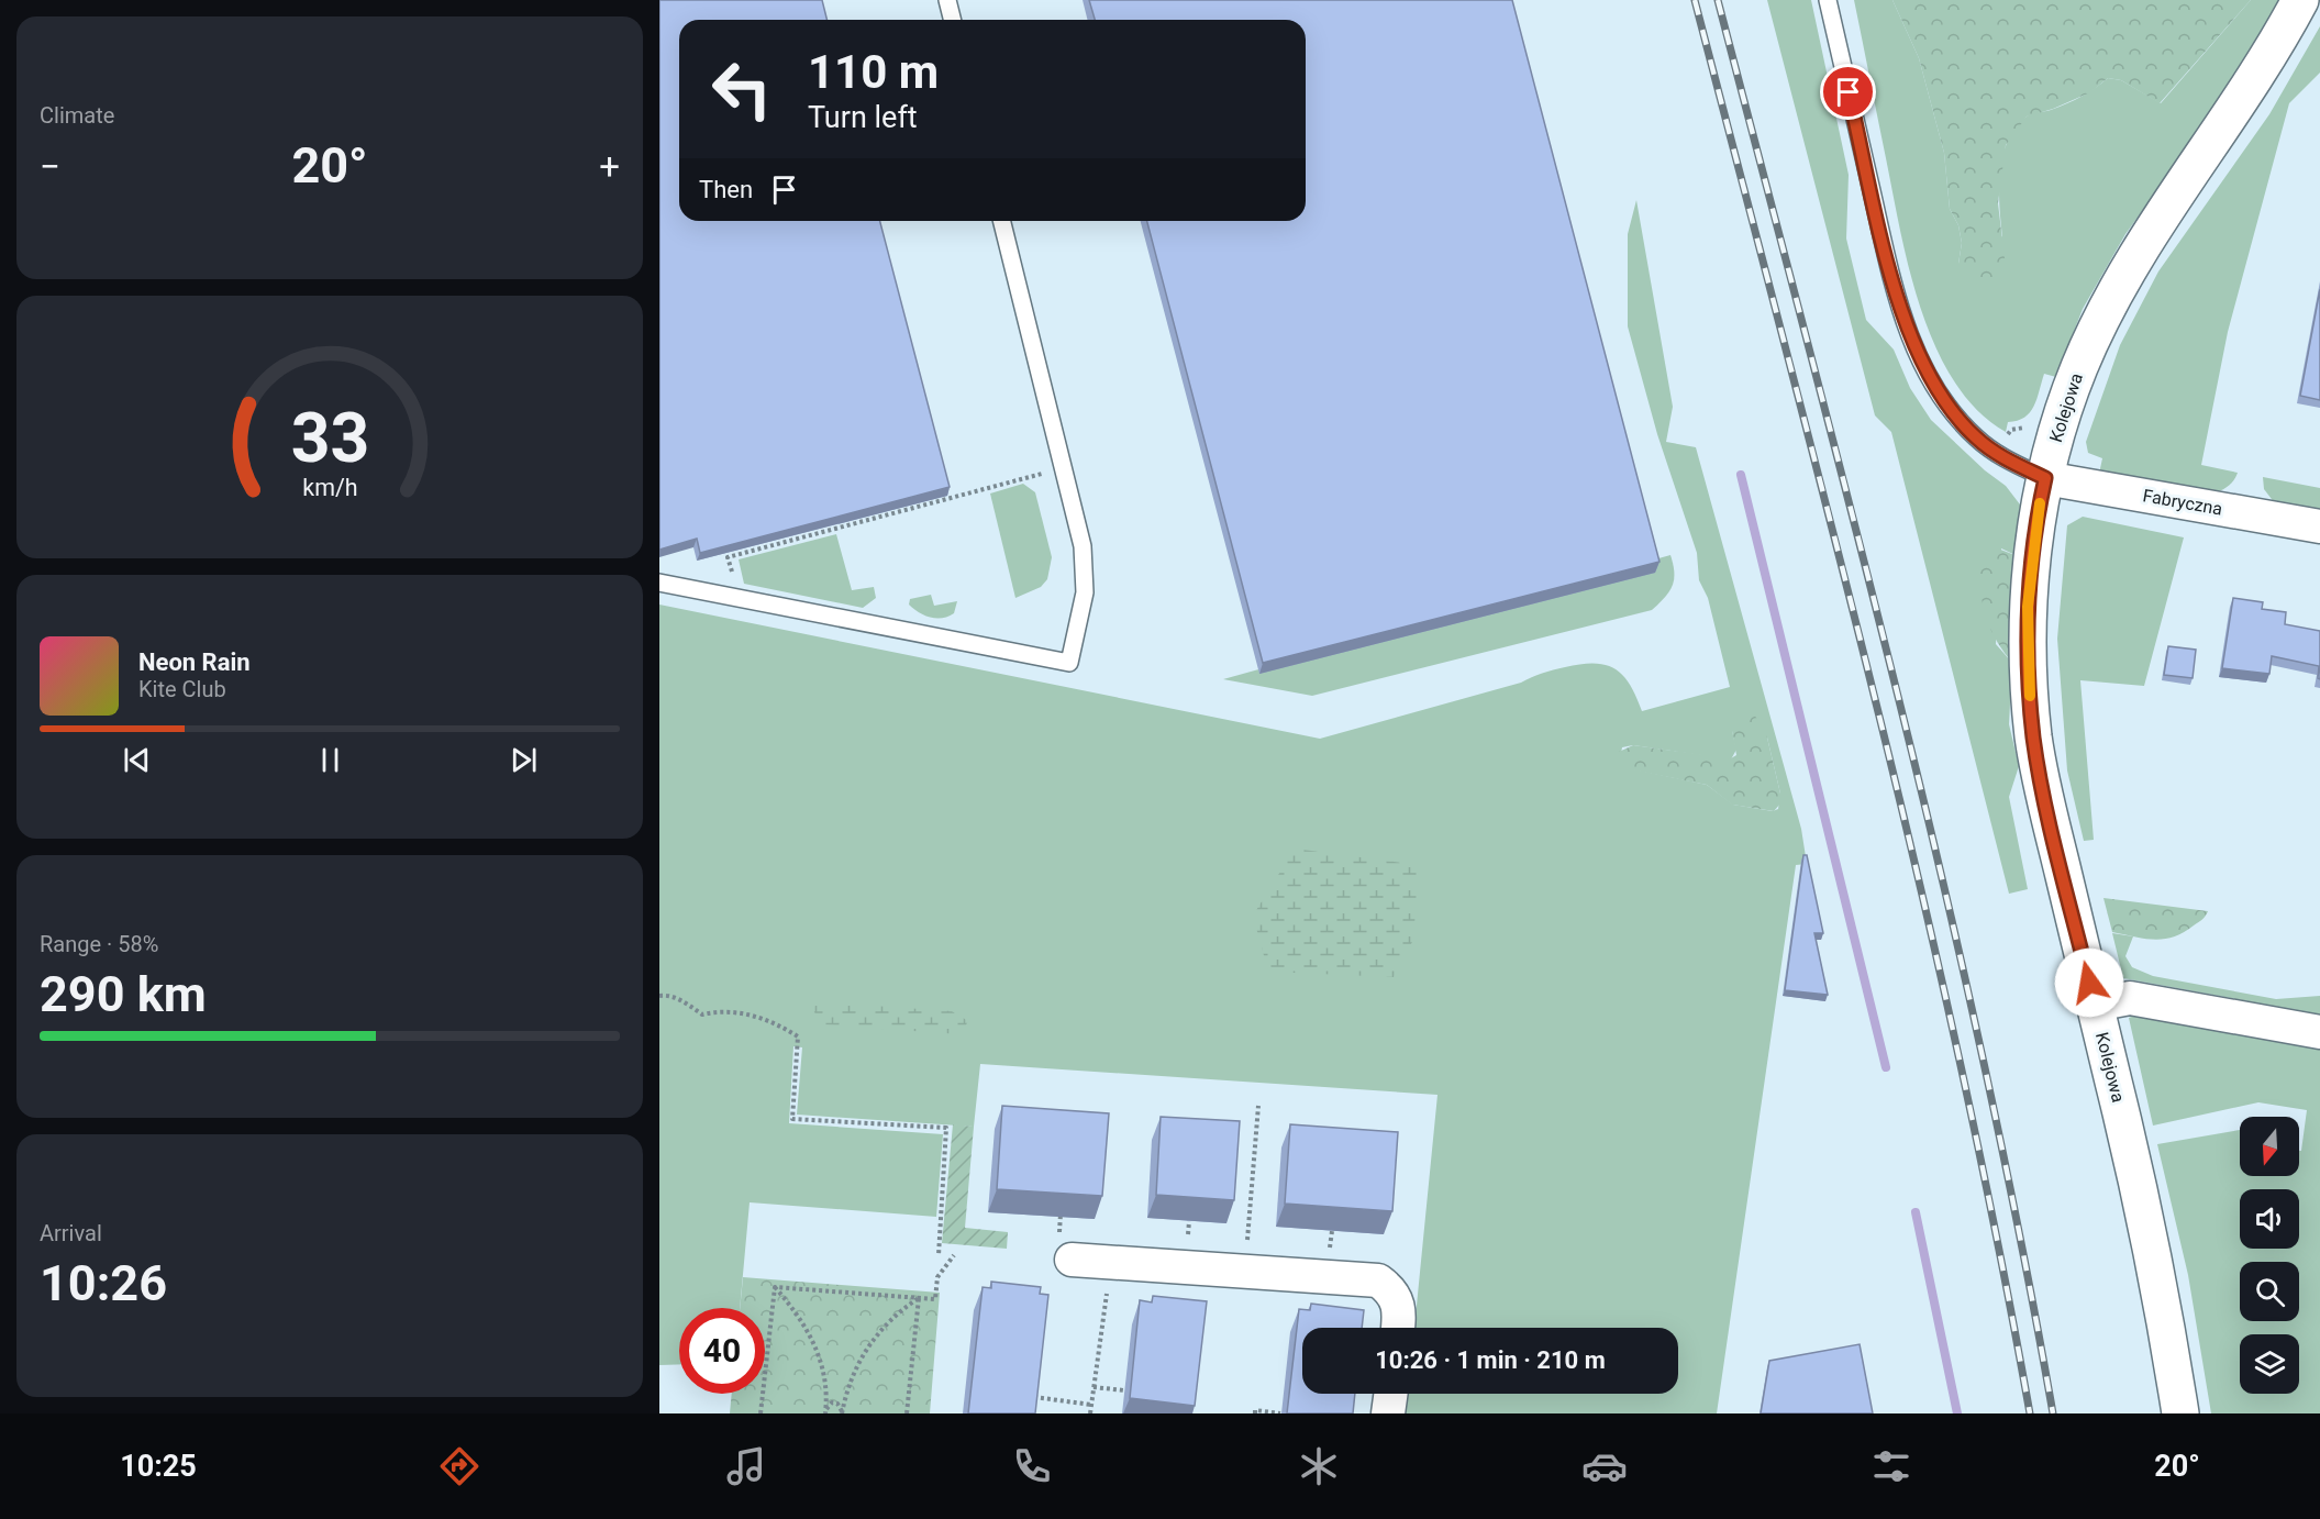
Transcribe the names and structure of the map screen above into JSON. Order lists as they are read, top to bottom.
{
  "streets": {
    "street": ["Kolejowa", "Fabryczna"]
  },
  "crossings": [
    ["Kolejowa", "Fabryczna"]
  ],
  "north": "bottom",
  "page": {
    "tile": [
      "Climate",
      ["Range · 58%", "290 km"],
      ["Arrival", "10:26"]
    ],
    "turn": ["110 m", "Turn left"],
    "heat": ["−", "20°", "+"],
    "then": "Then",
    "song": ["Neon Rain", "Kite Club"],
    "limit": "40",
    "trip": "10:26 · 1 min · 210 m",
    "tabs": ["10:25", "20°"],
    "gauge": ["33", "km/h"]
  }
}
